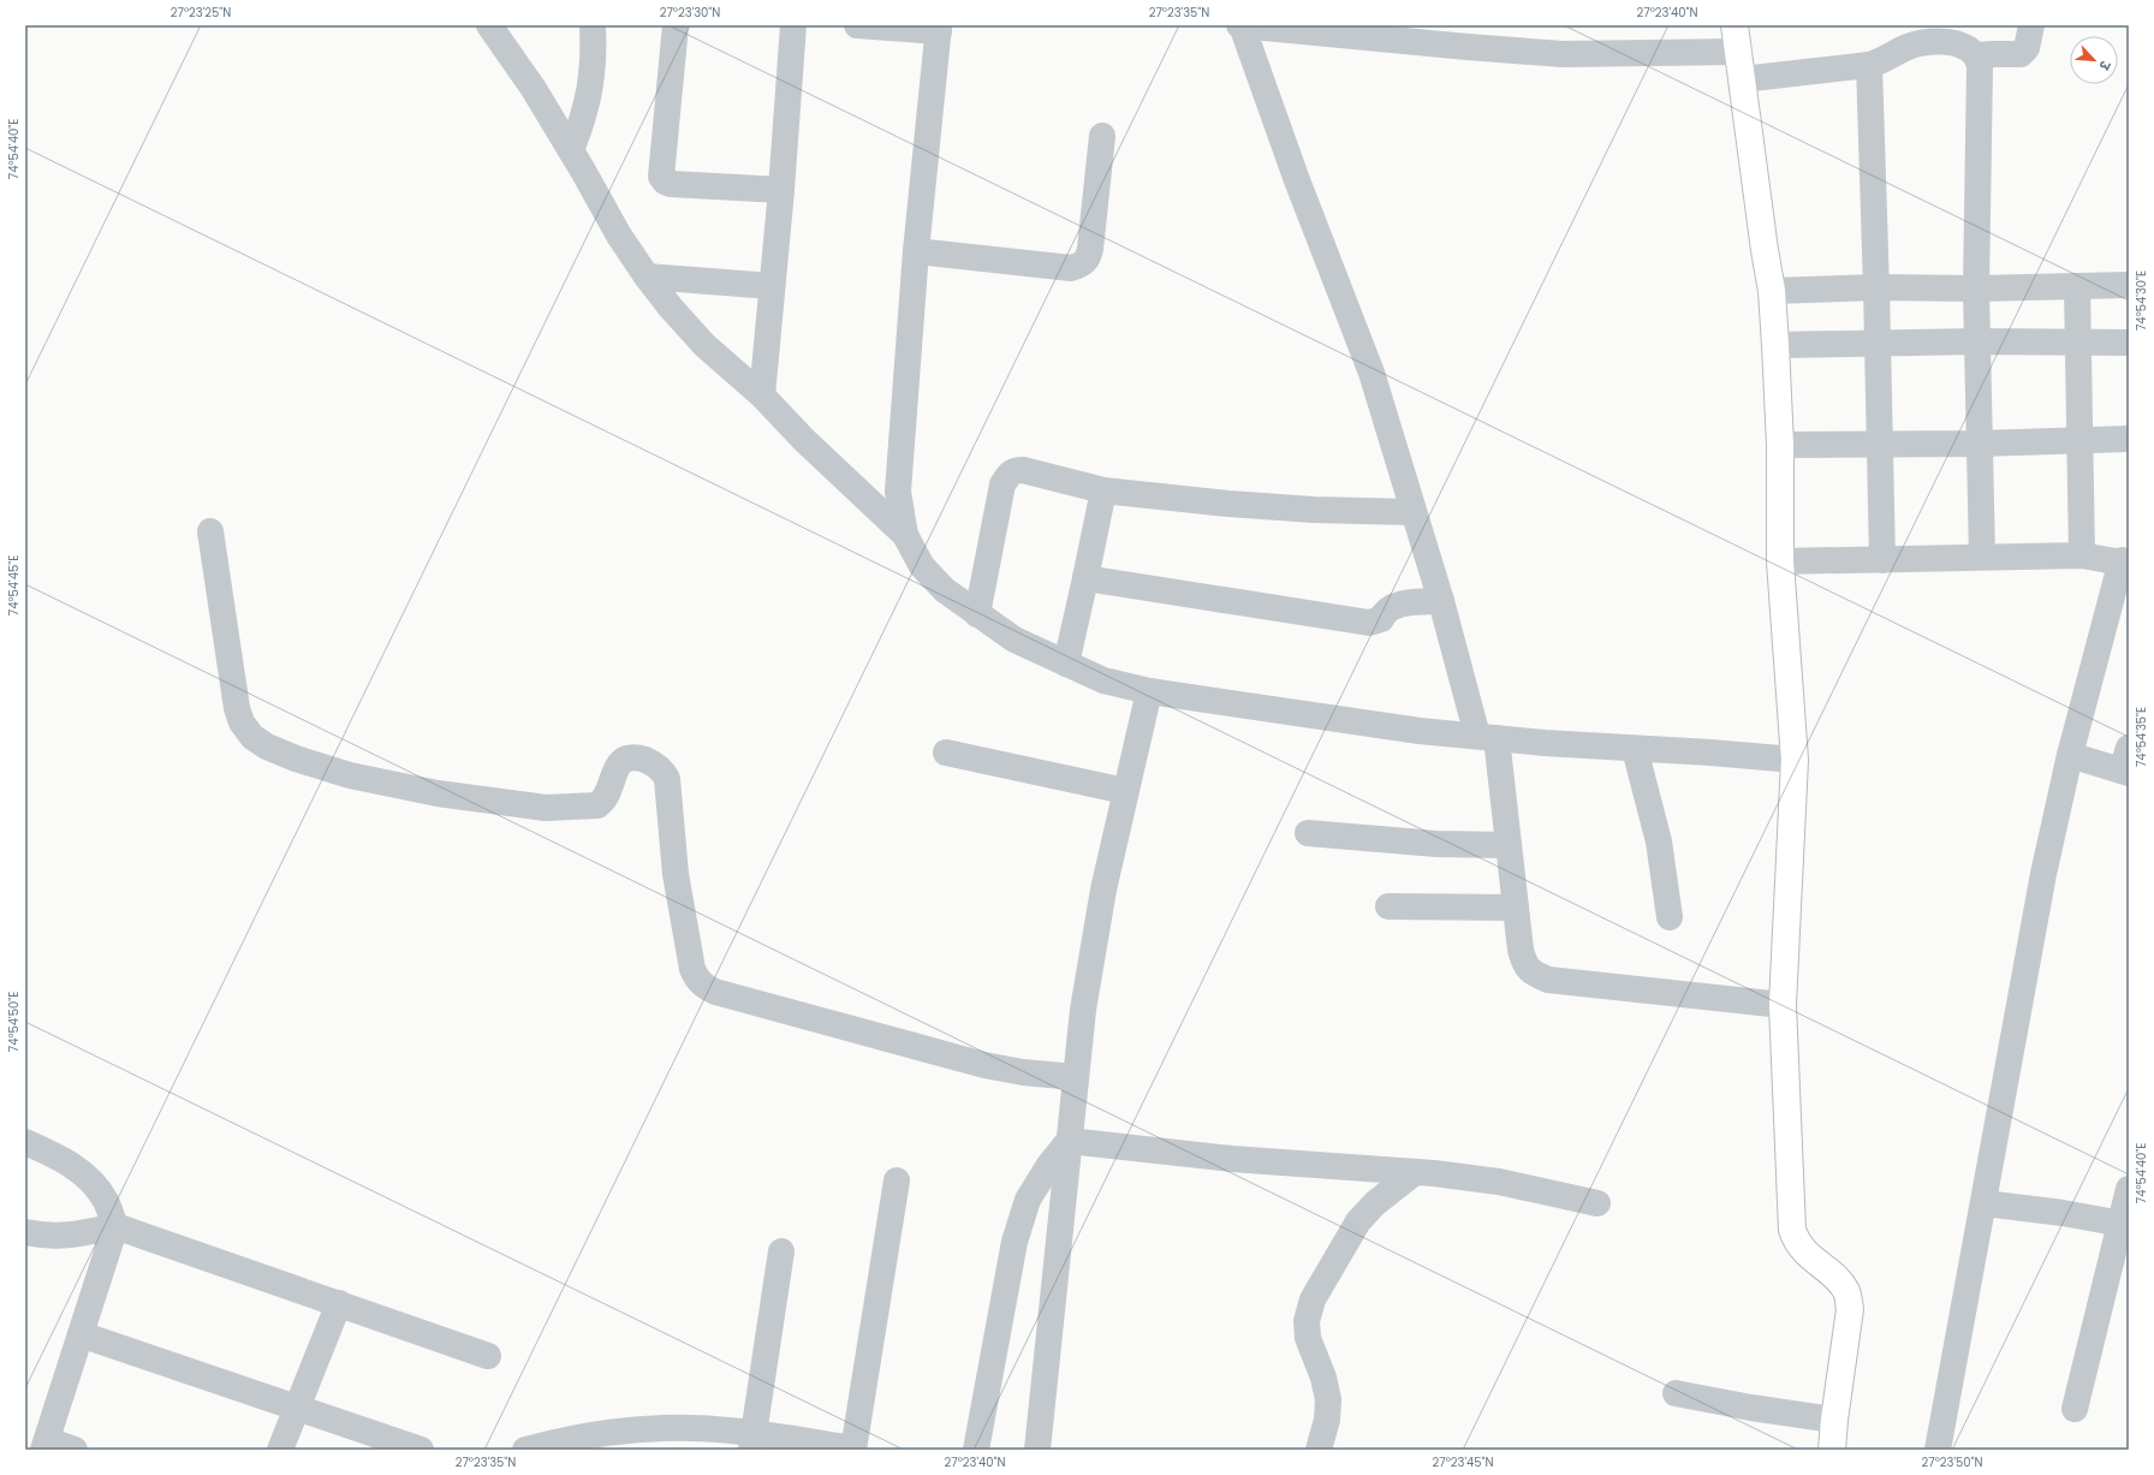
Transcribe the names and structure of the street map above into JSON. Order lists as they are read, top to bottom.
{
  "north": "bottom right",
  "coordinates": [
    "27°23'25\"N",
    "27°23'30\"N",
    "27°23'35\"N",
    "27°23'40\"N",
    "74°54'40\"E",
    "74°54'30\"E",
    "74°54'45\"E",
    "74°54'35\"E",
    "74°54'50\"E",
    "27°23'45\"N",
    "27°23'50\"N"
  ]
}
